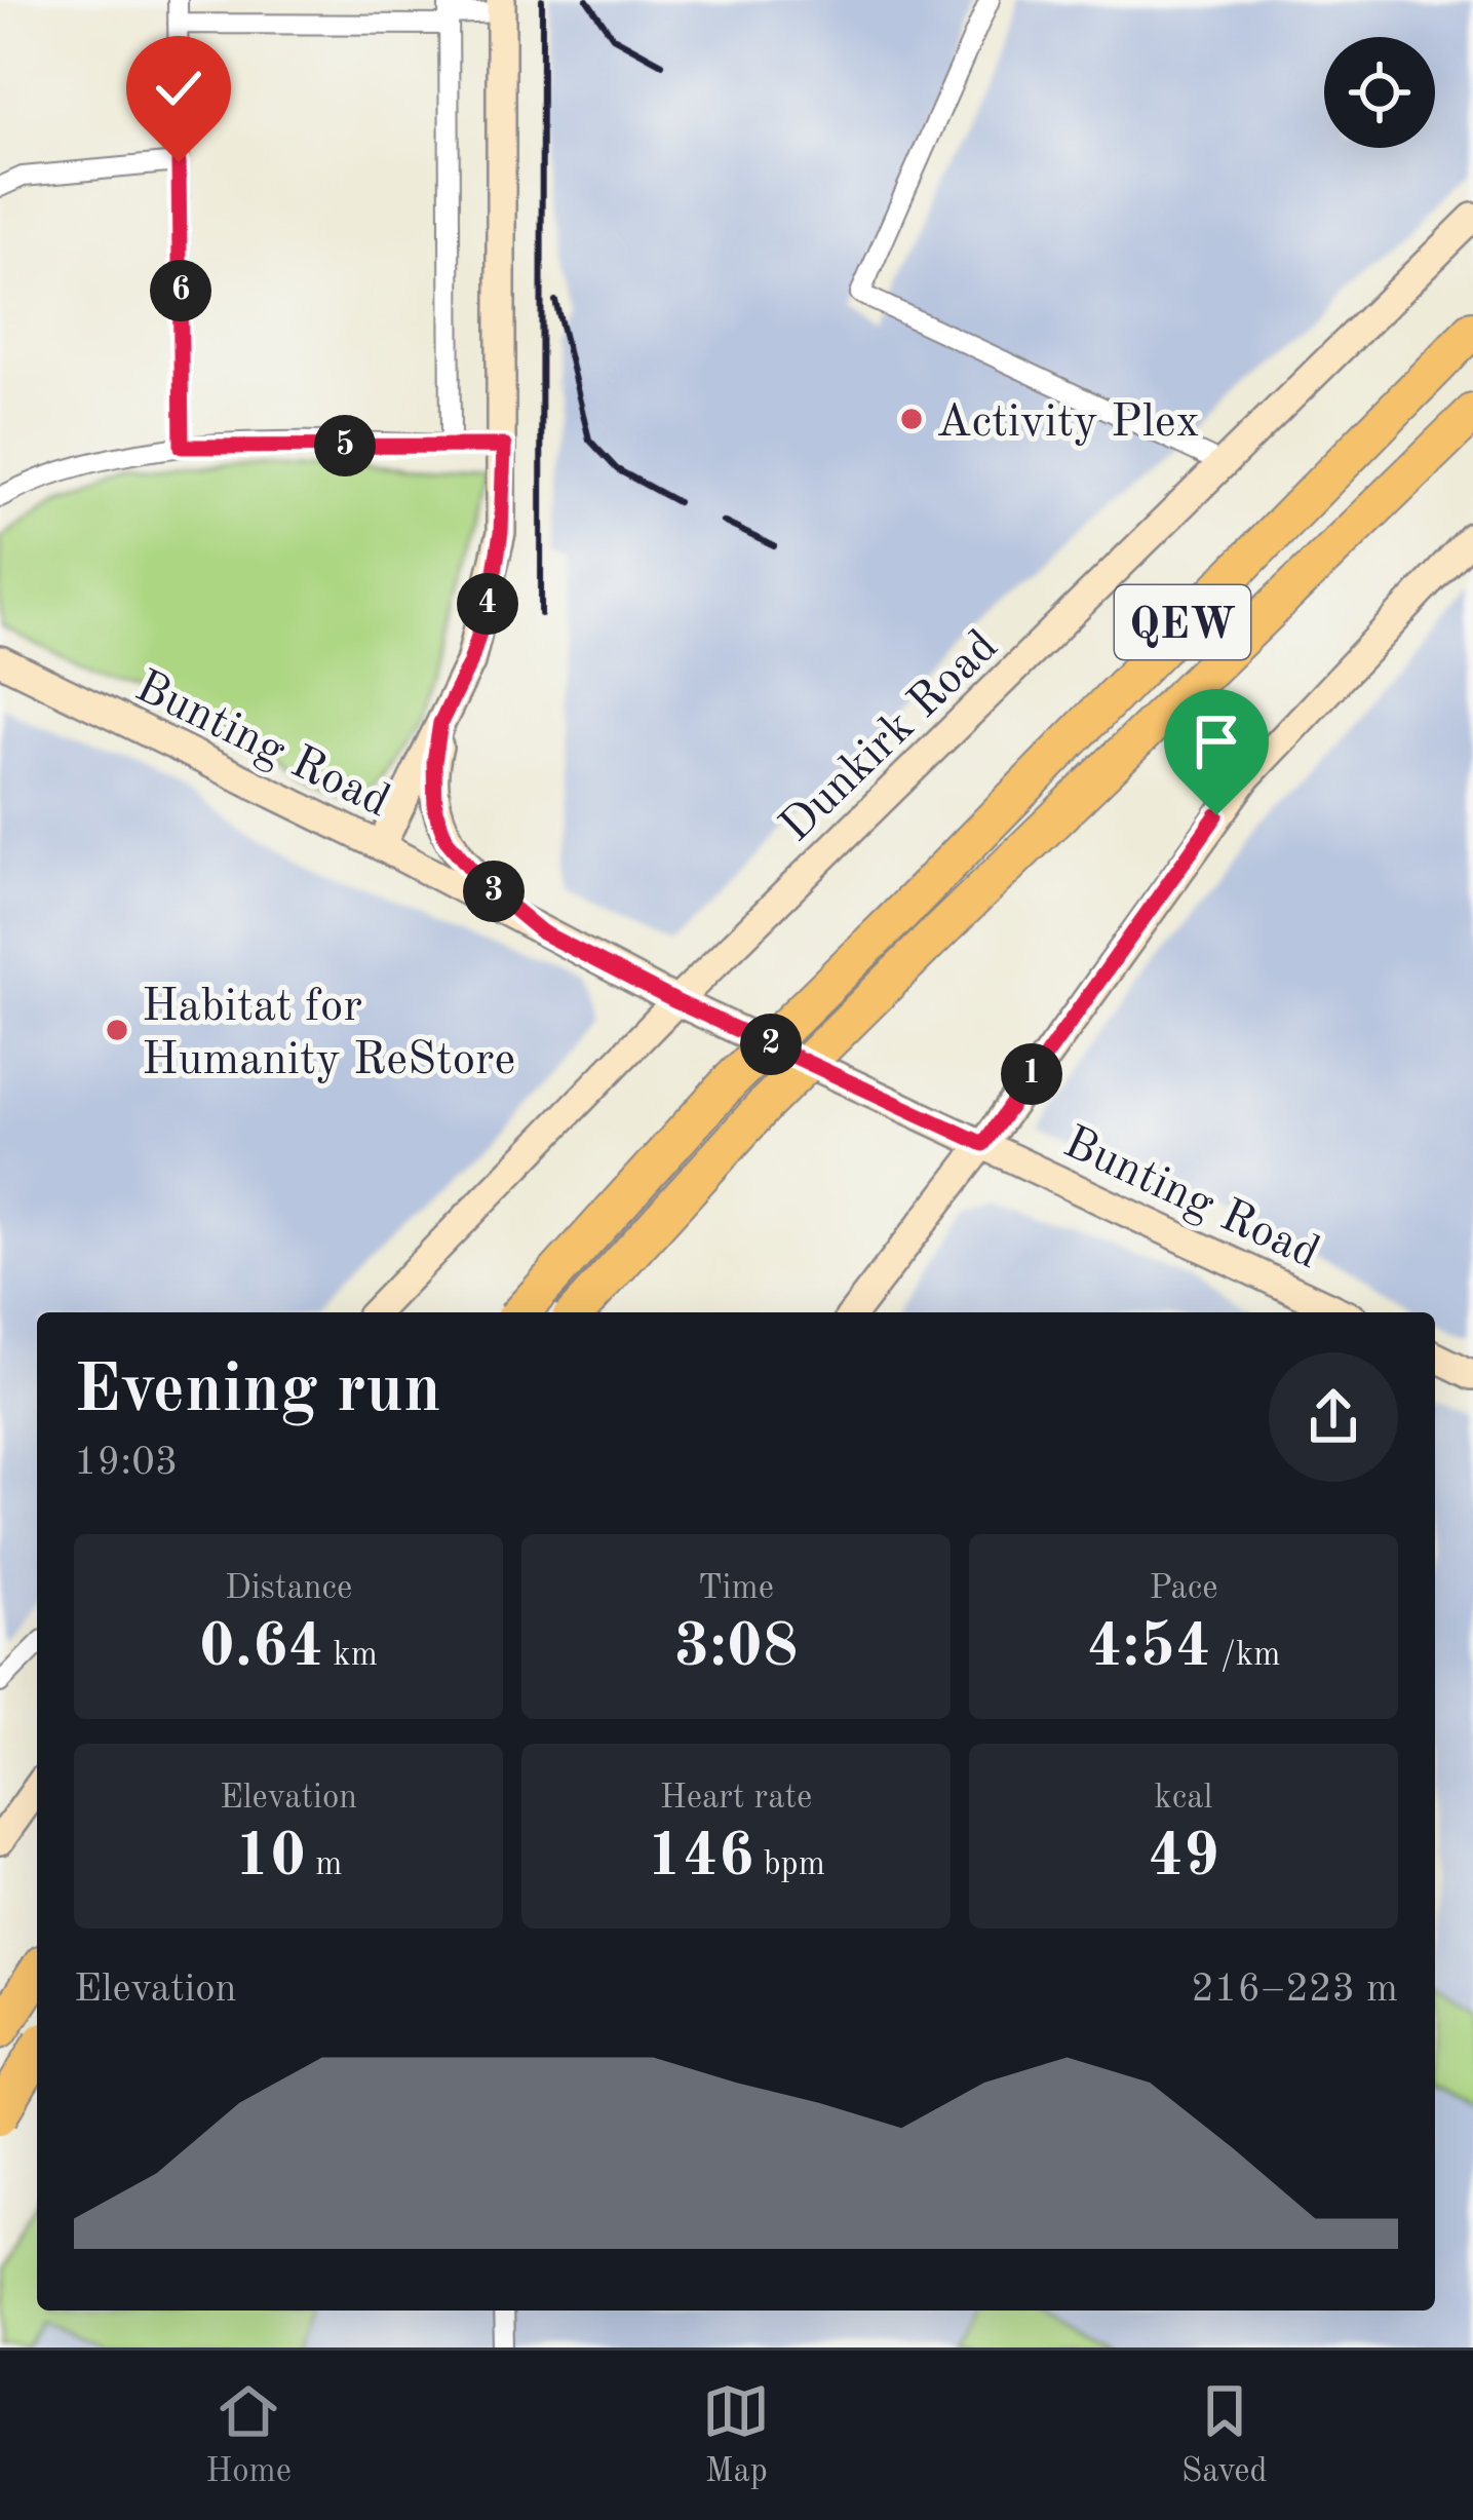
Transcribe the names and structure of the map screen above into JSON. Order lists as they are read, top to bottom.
{
  "streets": {
    "highway": ["QEW"],
    "street": ["Dunkirk Road", "Bunting Road"]
  },
  "crossings": [
    ["Dunkirk Road", "Bunting Road"]
  ],
  "places": ["Activity Plex", "Habitat for Humanity ReStore"],
  "page": {
    "pins": [
      "6",
      "5",
      "4",
      "3",
      "2",
      "1"
    ],
    "heading": ["Evening run", "19:03"],
    "stats": [
      ["Distance", "0.64 km"],
      ["Time", "3:08"],
      ["Pace", "4:54 /km"],
      ["Elevation", "10 m"],
      ["Heart rate", "146 bpm"],
      ["kcal", "49"]
    ],
    "chart": ["Elevation", "216–223 m"],
    "tabs": ["Home", "Map", "Saved"]
  }
}
